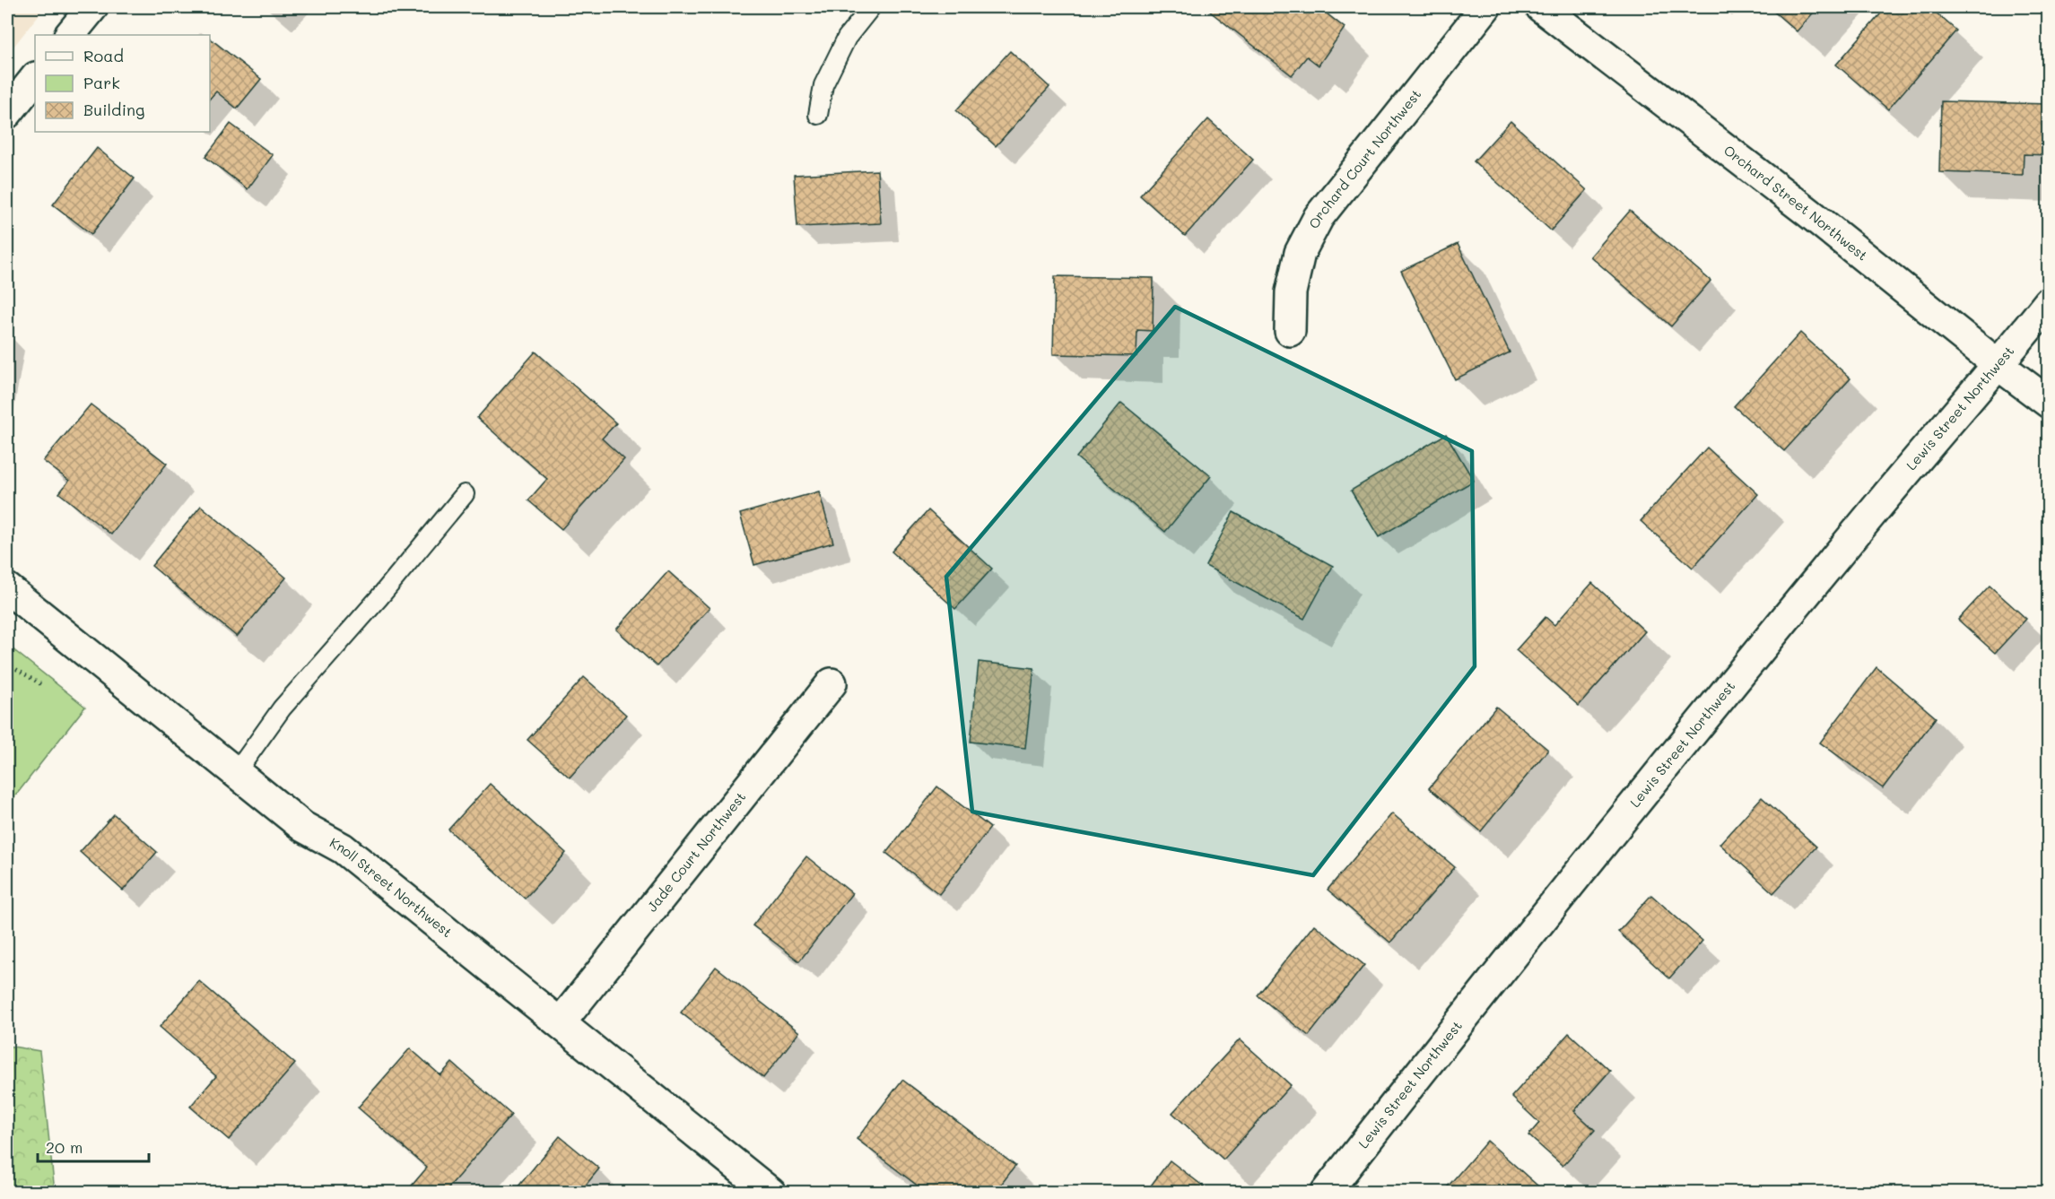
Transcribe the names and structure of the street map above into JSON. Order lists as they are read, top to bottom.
{
  "streets": {
    "street": [
      "Orchard Court Northwest",
      "Orchard Street Northwest",
      "Lewis Street Northwest",
      "Jade Court Northwest",
      "Knoll Street Northwest"
    ]
  },
  "crossings": [
    ["Orchard Street Northwest", "Lewis Street Northwest"],
    ["Jade Court Northwest", "Knoll Street Northwest"]
  ],
  "legend": ["Road", "Park", "Building"],
  "scale_bar": "20 m"
}
